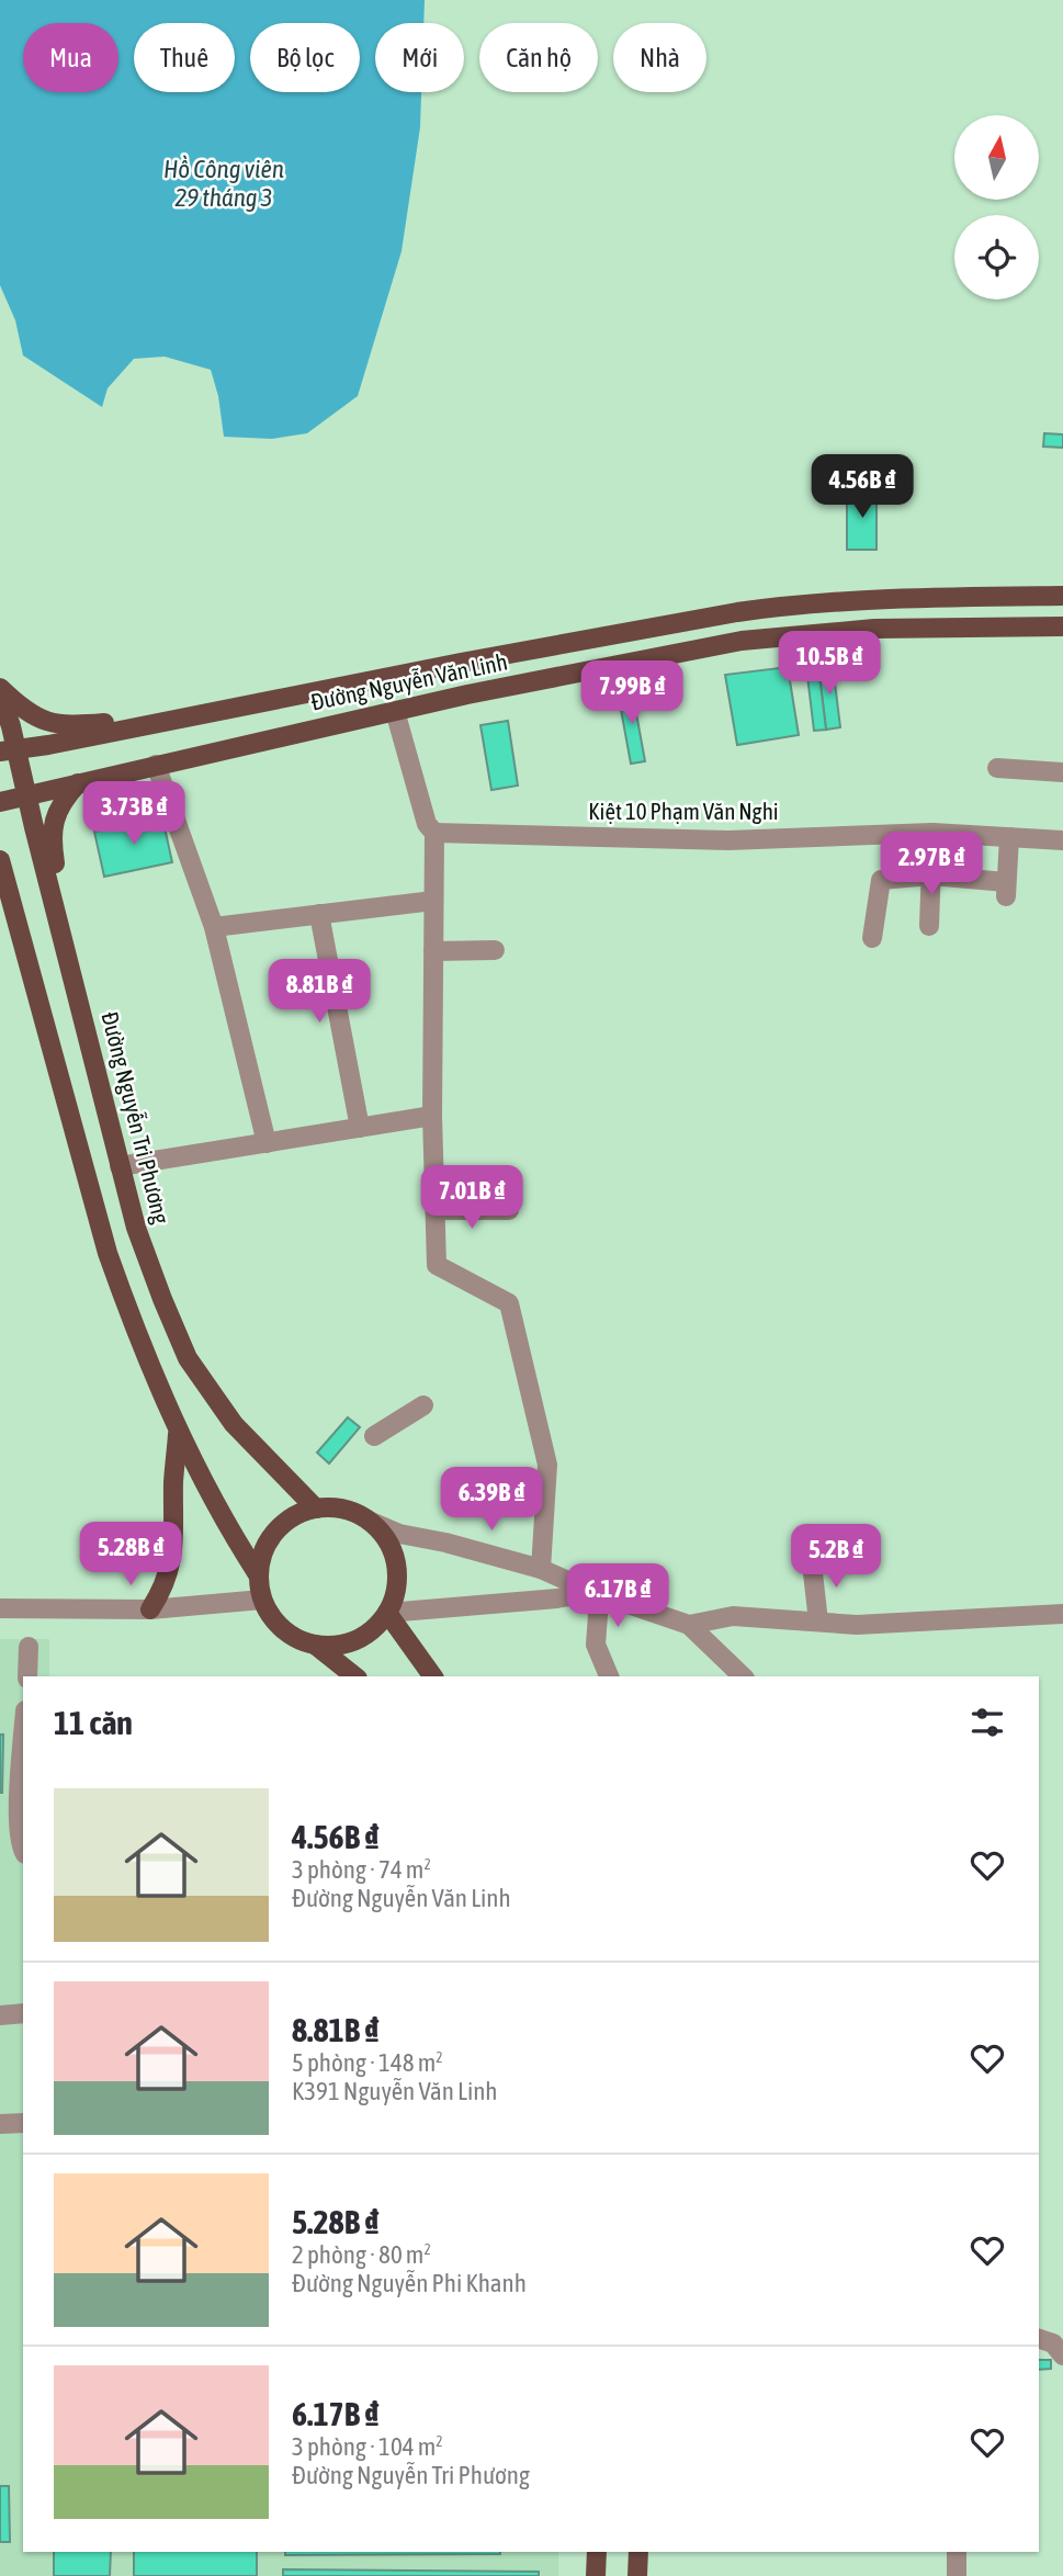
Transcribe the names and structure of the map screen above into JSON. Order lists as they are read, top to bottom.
{
  "streets": {
    "main road": ["Đường Nguyễn Văn Linh", "Đường Nguyễn Tri Phương"],
    "street": ["Kiệt 10 Phạm Văn Nghi"]
  },
  "crossings": [
    ["Đường Nguyễn Văn Linh", "Đường Nguyễn Tri Phương"]
  ],
  "water": ["Hồ Công viên 29 tháng 3"],
  "north": "top",
  "page": {
    "chip": [
      "Mua",
      "Thuê",
      "Bộ lọc",
      "Mới",
      "Căn hộ",
      "Nhà"
    ],
    "price": [
      "4.56B ₫",
      "10.5B ₫",
      "7.99B ₫",
      "3.73B ₫",
      "2.97B ₫",
      "8.81B ₫",
      "7.01B ₫",
      "6.39B ₫",
      "5.28B ₫",
      "5.2B ₫",
      "6.17B ₫"
    ],
    "heading": "11 căn",
    "list": [
      {
        "name": "4.56B ₫",
        "note": "3 phòng · 74 m² · Đường Nguyễn Văn Linh"
      },
      {
        "name": "8.81B ₫",
        "note": "5 phòng · 148 m² · K391 Nguyễn Văn Linh"
      },
      {
        "name": "5.28B ₫",
        "note": "2 phòng · 80 m² · Đường Nguyễn Phi Khanh"
      },
      {
        "name": "6.17B ₫",
        "note": "3 phòng · 104 m² · Đường Nguyễn Tri Phương"
      }
    ]
  }
}
